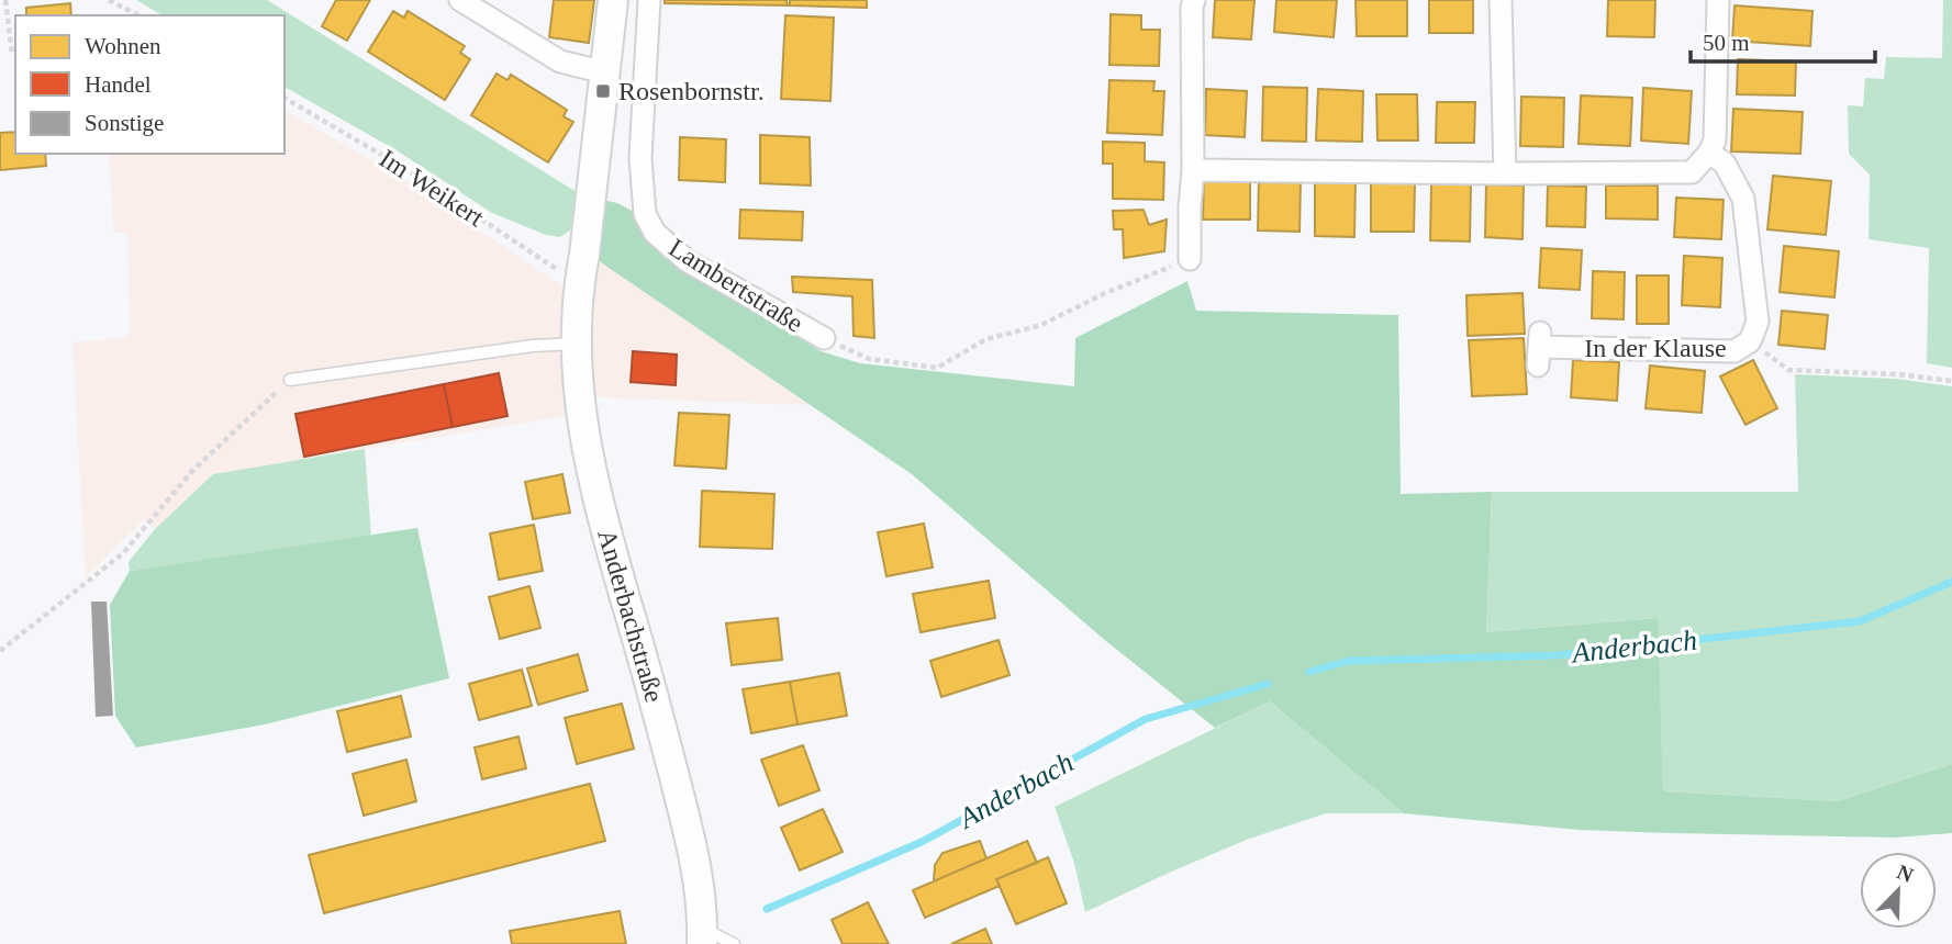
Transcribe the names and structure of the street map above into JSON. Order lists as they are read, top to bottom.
{
  "streets": {
    "main road": ["Anderbachstraße"],
    "street": ["Lambertstraße", "In der Klause"],
    "path": ["Im Weikert"]
  },
  "crossings": [
    ["Im Weikert", "Anderbachstraße"]
  ],
  "water": ["Anderbach"],
  "places": {
    "transit": ["Rosenbornstr."]
  },
  "legend": ["Wohnen", "Handel", "Sonstige"],
  "scale_bar": "50 m",
  "north": "top right"
}
